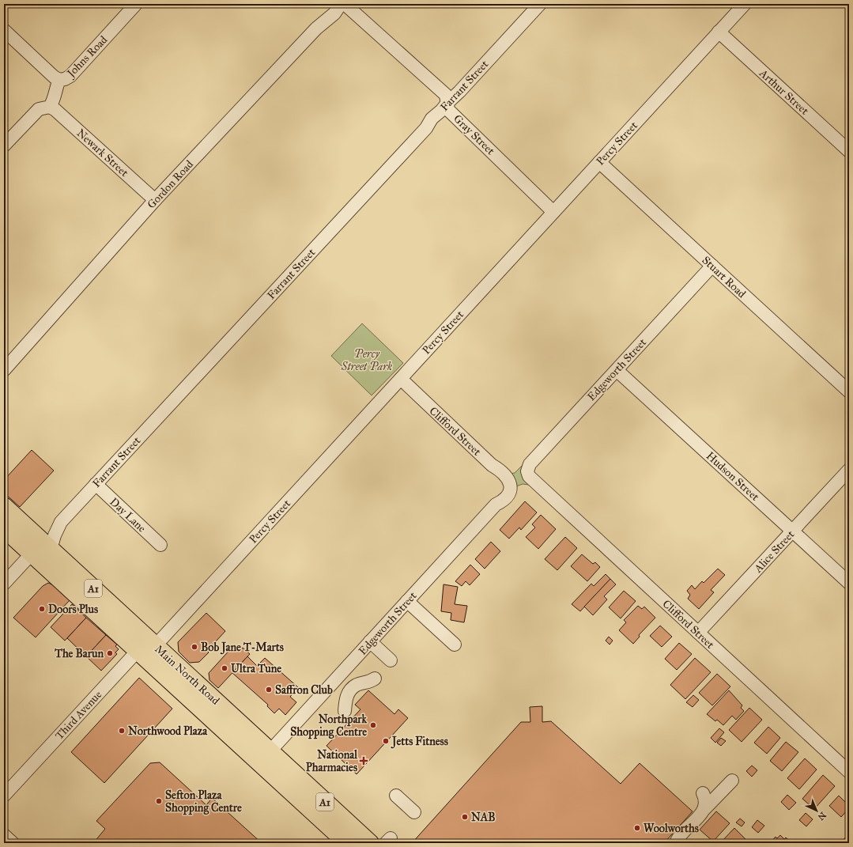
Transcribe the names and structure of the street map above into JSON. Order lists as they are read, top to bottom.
{
  "streets": {
    "highway": ["A1", "Main North Road"],
    "street": [
      "Johns Road",
      "Farrant Street",
      "Arthur Street",
      "Gray Street",
      "Percy Street",
      "Newark Street",
      "Gordon Road",
      "Stuart Road",
      "Edgeworth Street",
      "Clifford Street",
      "Hudson Street",
      "Day Lane",
      "Alice Street",
      "Third Avenue"
    ]
  },
  "crossings": [
    ["Johns Road", "Newark Street"],
    ["Farrant Street", "Gray Street"],
    ["Farrant Street", "Day Lane"],
    ["Farrant Street", "Main North Road"],
    ["Arthur Street", "Percy Street"],
    ["Gray Street", "Percy Street"],
    ["Percy Street", "Stuart Road"],
    ["Percy Street", "Clifford Street"],
    ["Percy Street", "Main North Road"],
    ["Newark Street", "Gordon Road"],
    ["Stuart Road", "Edgeworth Street"],
    ["Edgeworth Street", "Clifford Street"],
    ["Edgeworth Street", "Hudson Street"],
    ["Edgeworth Street", "Main North Road"],
    ["Clifford Street", "Alice Street"],
    ["Hudson Street", "Alice Street"],
    ["Main North Road", "Third Avenue"]
  ],
  "parks": ["Percy Street Park"],
  "places": {
    "other": [
      "Doors Plus",
      "Bob Jane T-Marts",
      "The Barun",
      "Ultra Tune",
      "Saffron Club",
      "Northpark Shopping Centre",
      "Northwood Plaza",
      "Jetts Fitness",
      "Sefton Plaza Shopping Centre",
      "NAB",
      "Woolworths"
    ],
    "health": ["National Pharmacies"]
  },
  "north": "bottom right"
}
